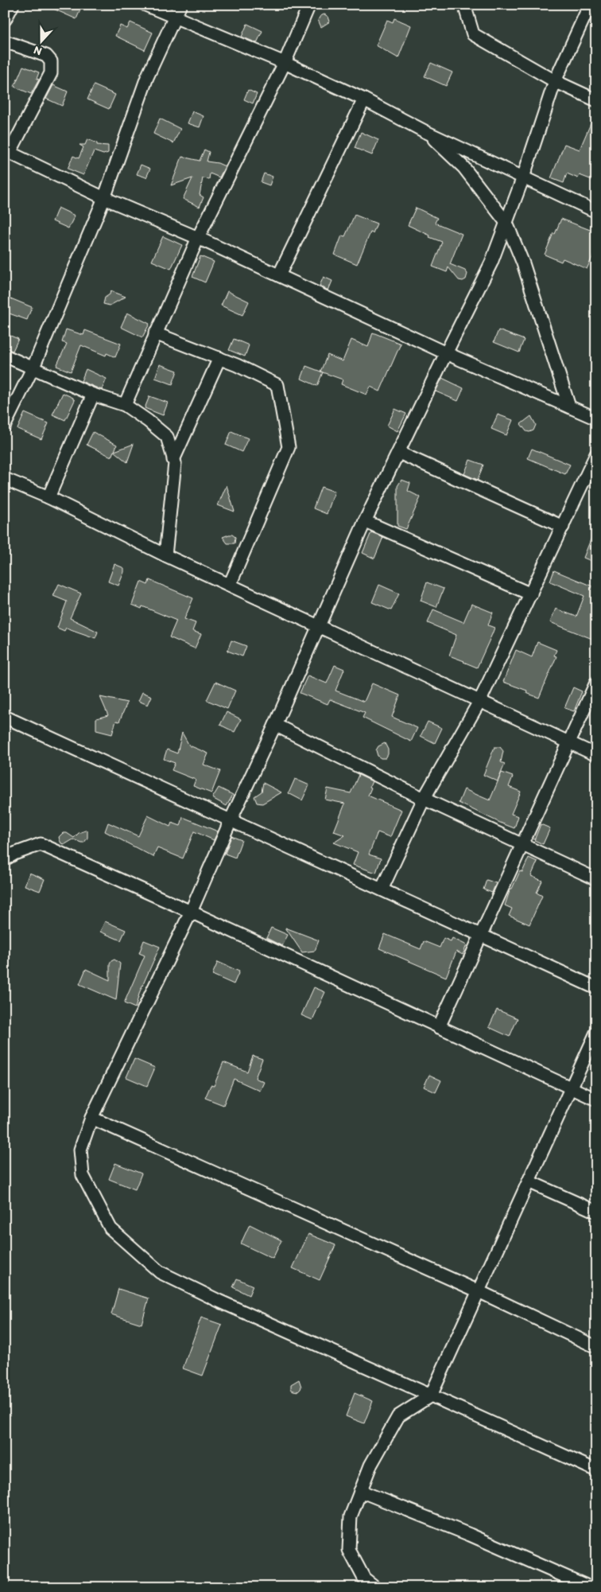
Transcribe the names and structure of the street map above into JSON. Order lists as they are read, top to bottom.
{
  "north": "bottom"
}
